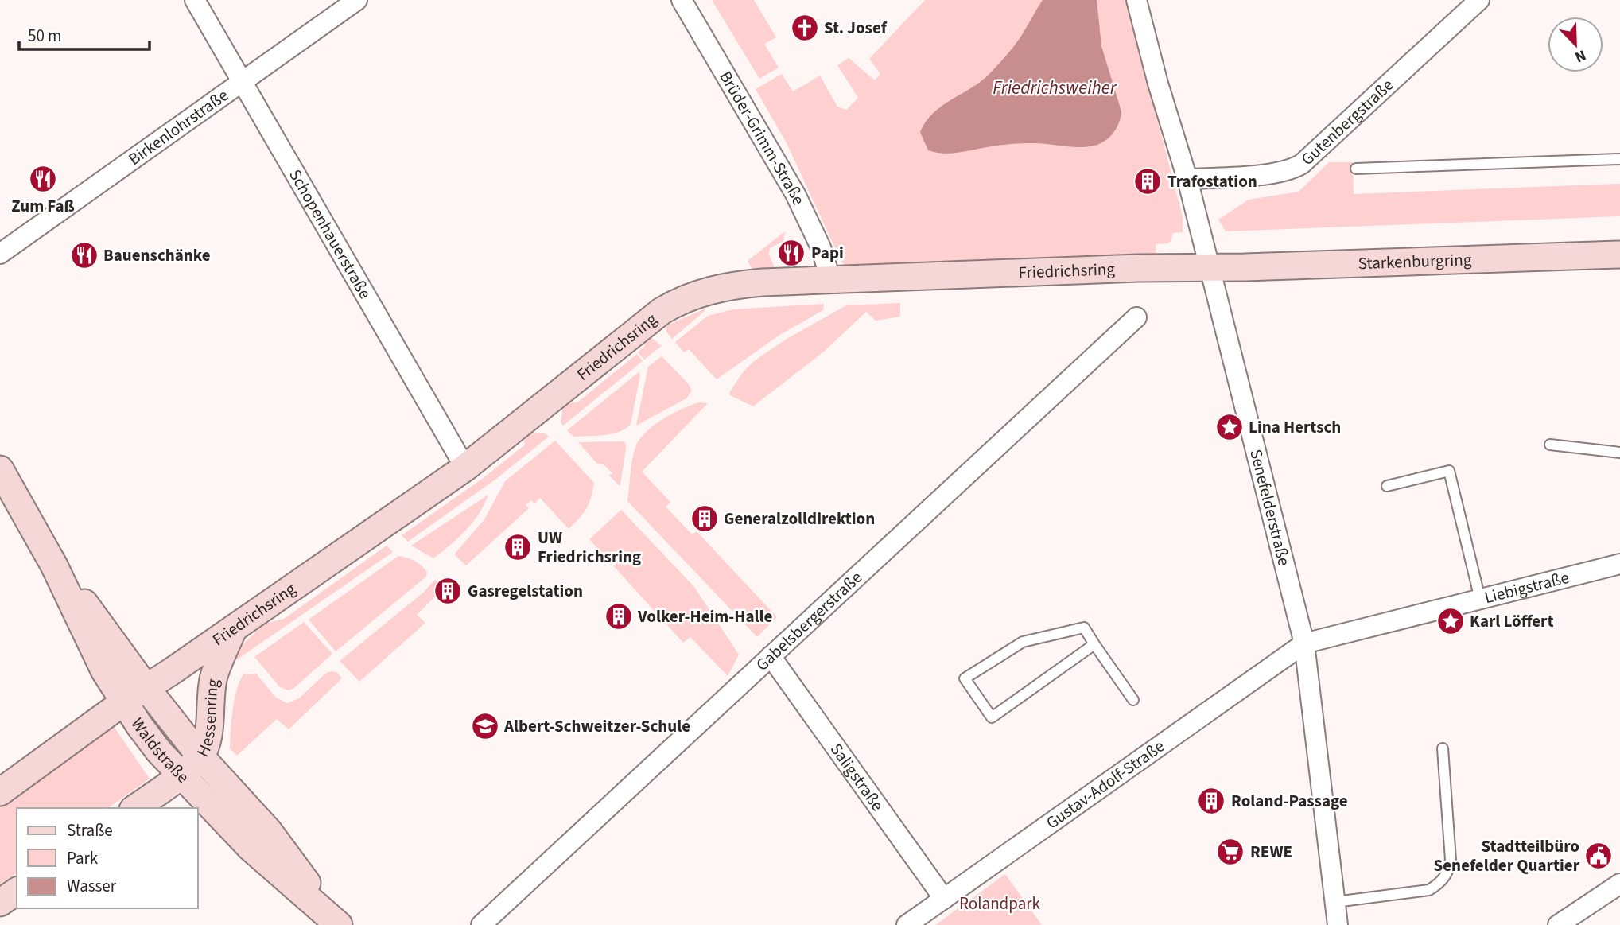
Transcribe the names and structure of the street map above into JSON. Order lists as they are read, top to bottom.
{
  "streets": {
    "street": [
      "Gutenbergstraße",
      "Birkenlohrstraße",
      "Brüder-Grimm-Straße",
      "Schopenhauerstraße",
      "Starkenburgring",
      "Friedrichsring",
      "Senefelderstraße",
      "Liebigstraße",
      "Gabelsbergerstraße",
      "Hessenring",
      "Waldstraße",
      "Saligstraße",
      "Gustav-Adolf-Straße"
    ]
  },
  "crossings": [
    ["Gutenbergstraße", "Senefelderstraße"],
    ["Birkenlohrstraße", "Schopenhauerstraße"],
    ["Brüder-Grimm-Straße", "Friedrichsring"],
    ["Schopenhauerstraße", "Friedrichsring"],
    ["Starkenburgring", "Friedrichsring"],
    ["Starkenburgring", "Senefelderstraße"],
    ["Friedrichsring", "Senefelderstraße"],
    ["Friedrichsring", "Hessenring"],
    ["Friedrichsring", "Waldstraße"],
    ["Senefelderstraße", "Liebigstraße"],
    ["Senefelderstraße", "Gustav-Adolf-Straße"],
    ["Liebigstraße", "Gustav-Adolf-Straße"],
    ["Gabelsbergerstraße", "Saligstraße"],
    ["Hessenring", "Waldstraße"],
    ["Saligstraße", "Gustav-Adolf-Straße"]
  ],
  "water": ["Friedrichsweiher"],
  "parks": ["Rolandpark"],
  "places": {
    "church": ["St. Josef"],
    "restaurant": ["Zum Faß", "Papi", "Bauenschänke"],
    "building": [
      "Trafostation",
      "Generalzolldirektion",
      "UW Friedrichsring",
      "Gasregelstation",
      "Volker-Heim-Halle",
      "Roland-Passage"
    ],
    "place": ["Lina Hertsch", "Karl Löffert"],
    "school or university": ["Albert-Schweitzer-Schule"],
    "supermarket": ["REWE"],
    "public building": ["Stadtteilbüro Senefelder Quartier"]
  },
  "legend": ["Straße", "Park", "Wasser"],
  "scale_bar": "50 m",
  "north": "bottom right"
}
